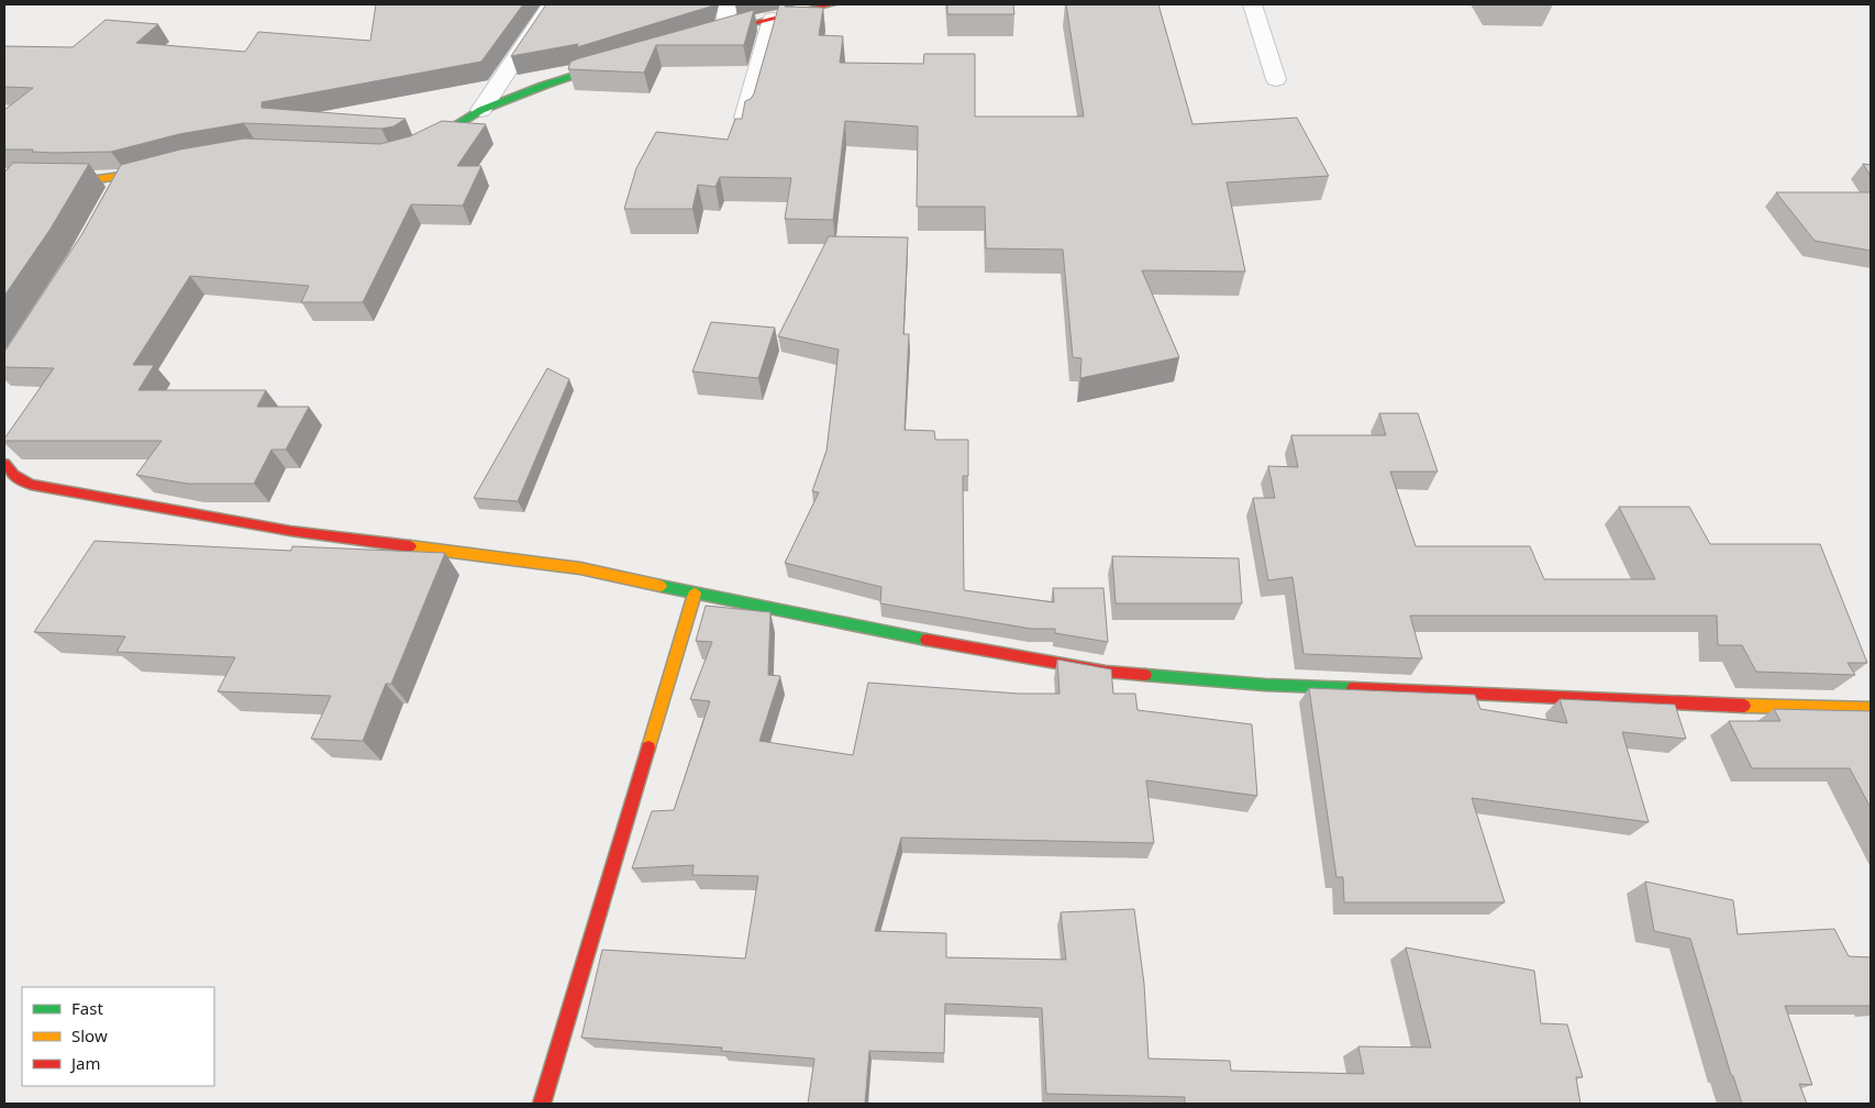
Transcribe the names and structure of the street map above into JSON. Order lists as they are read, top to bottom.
{
  "legend": ["Fast", "Slow", "Jam"]
}
